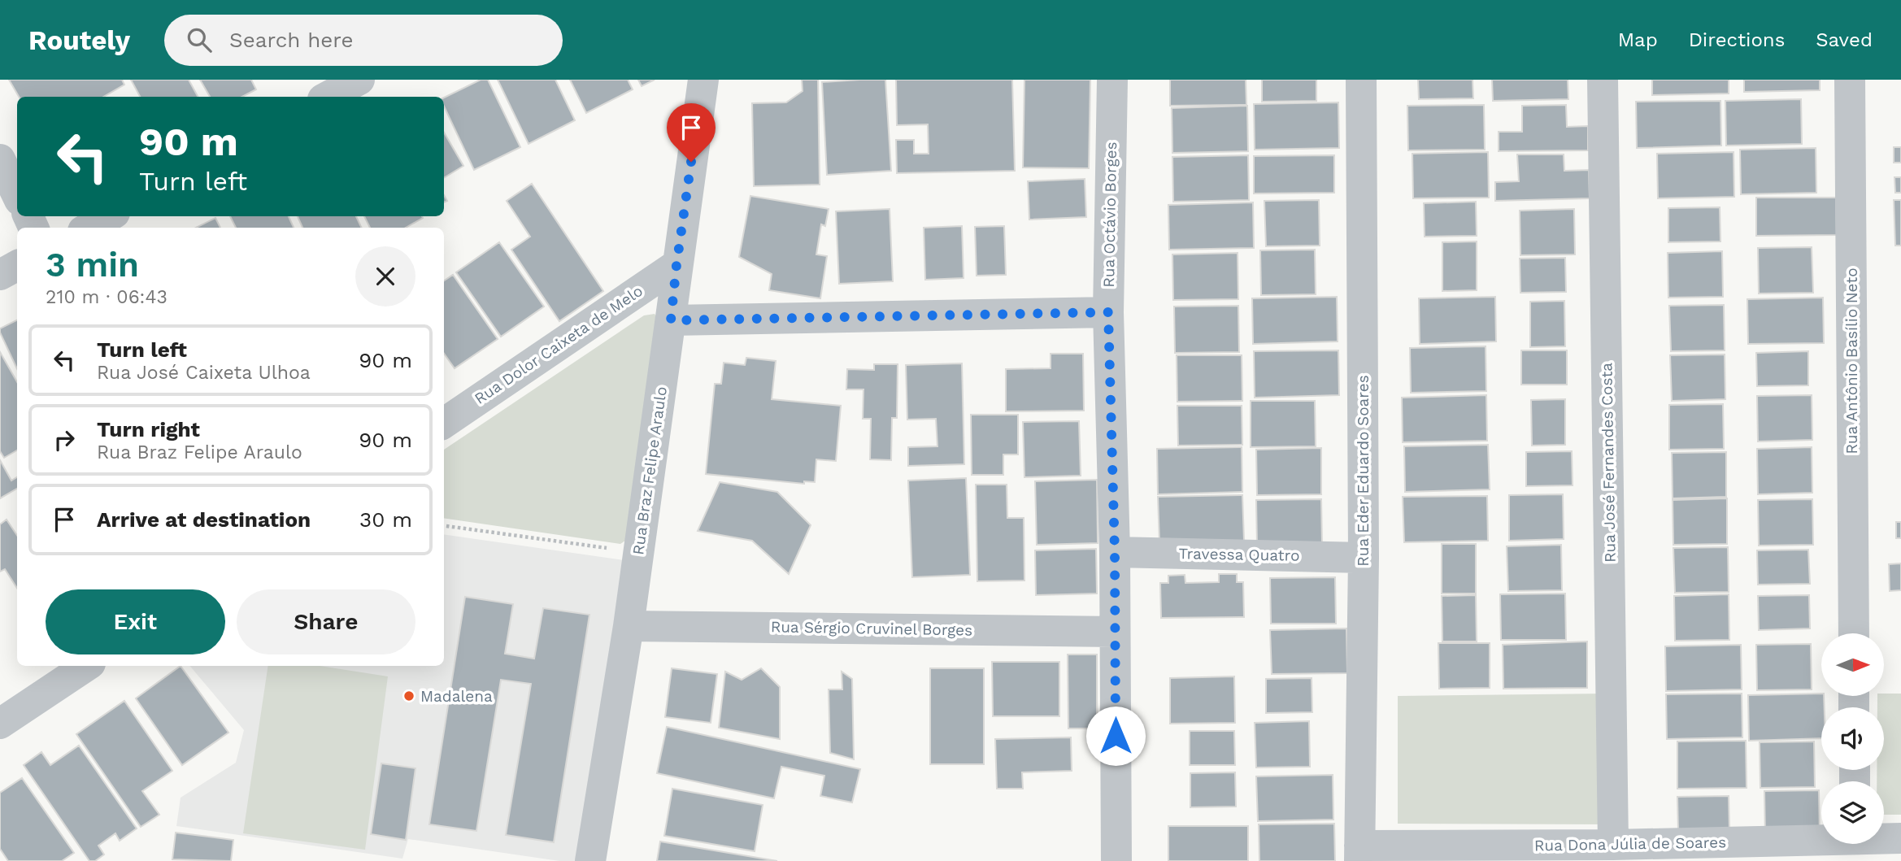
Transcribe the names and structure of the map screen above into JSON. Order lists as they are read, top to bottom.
{
  "streets": {
    "street": [
      "Rua Octávio Borges",
      "Rua Dolor Caixeta de Melo",
      "Rua Antônio Basílio Neto",
      "Rua José Fernandes Costa",
      "Rua Braz Felipe Araulo",
      "Rua Eder Eduardo Soares",
      "Travessa Quatro",
      "Rua Sérgio Cruvinel Borges",
      "Rua Dona Júlia de Soares"
    ]
  },
  "crossings": [
    ["Rua Octávio Borges", "Travessa Quatro"],
    ["Rua Octávio Borges", "Rua Sérgio Cruvinel Borges"],
    ["Rua Dolor Caixeta de Melo", "Rua Braz Felipe Araulo"],
    ["Rua José Fernandes Costa", "Rua Dona Júlia de Soares"],
    ["Rua Braz Felipe Araulo", "Rua Sérgio Cruvinel Borges"],
    ["Rua Eder Eduardo Soares", "Travessa Quatro"],
    ["Rua Eder Eduardo Soares", "Rua Dona Júlia de Soares"]
  ],
  "places": ["Madalena"],
  "north": "right",
  "page": {
    "header": "Routely",
    "search": "Search here",
    "nav": ["Map", "Directions", "Saved"],
    "turn": ["90 m", "Turn left"],
    "heading": ["3 min", "210 m · 06:43"],
    "list": [
      {
        "name": "Turn left",
        "note": "Rua José Caixeta Ulhoa",
        "value": "90 m"
      },
      {
        "name": "Turn right",
        "note": "Rua Braz Felipe Araulo",
        "value": "90 m"
      },
      {
        "name": "Arrive at destination",
        "value": "30 m"
      }
    ],
    "buttons": ["Exit", "Share"]
  }
}
